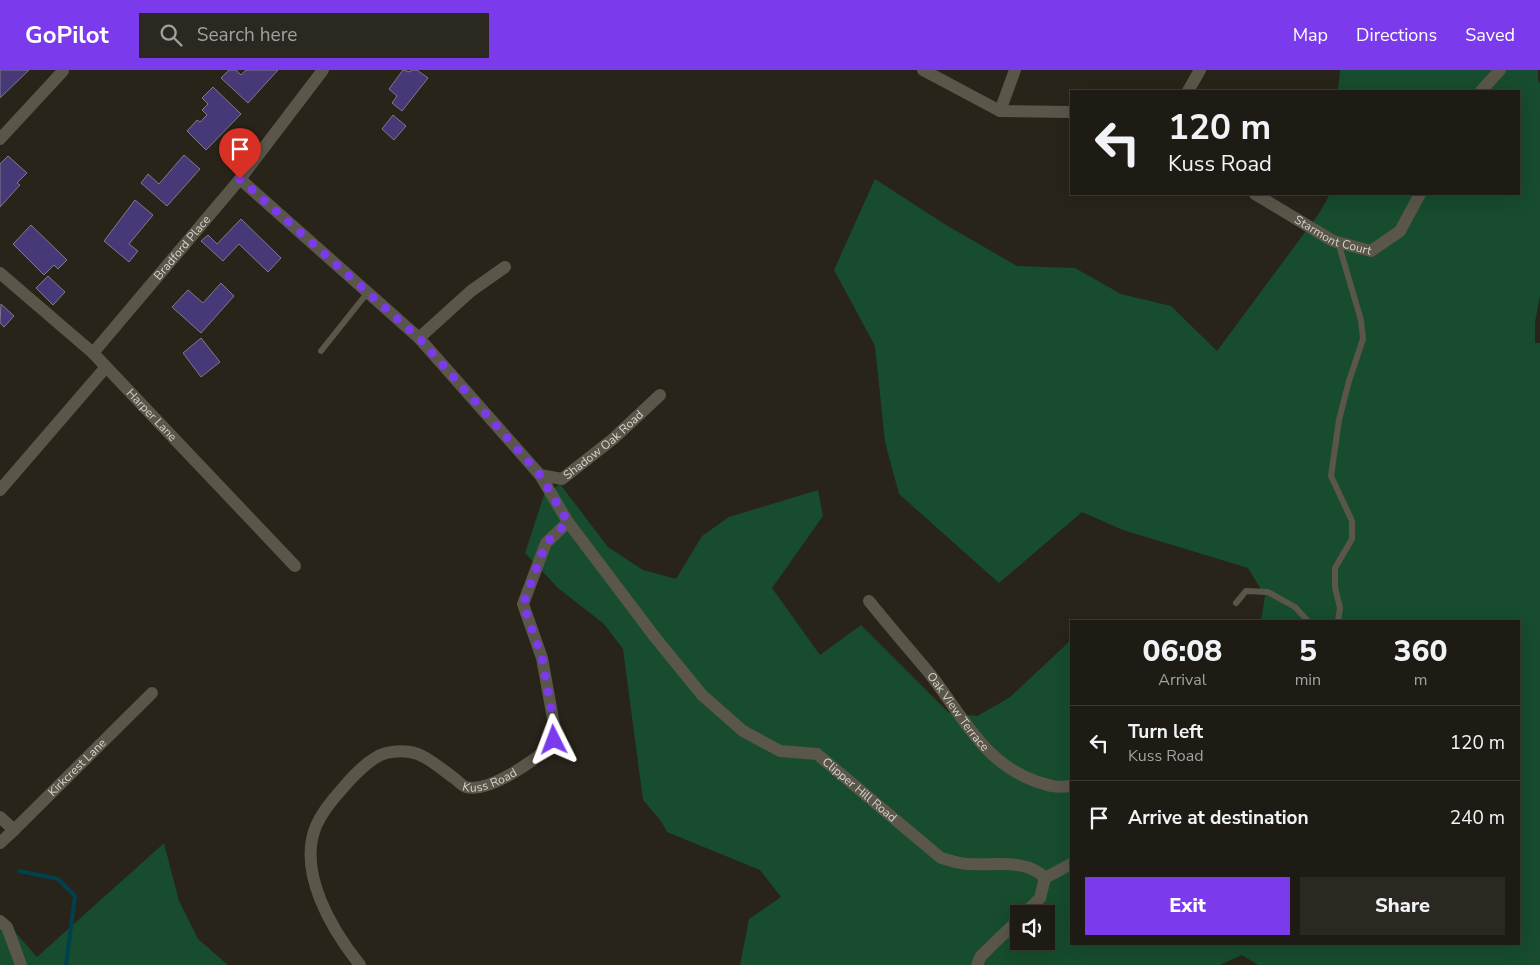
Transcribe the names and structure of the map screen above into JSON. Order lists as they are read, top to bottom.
{
  "streets": {
    "street": [
      "Starmont Court",
      "Bradford Place",
      "Harper Lane",
      "Shadow Oak Road",
      "Oak View Terrace",
      "Kirkcrest Lane",
      "Kuss Road",
      "Clipper Hill Road"
    ]
  },
  "crossings": [
    ["Bradford Place", "Harper Lane"],
    ["Kuss Road", "Clipper Hill Road"]
  ],
  "page": {
    "header": "GoPilot",
    "search": "Search here",
    "nav": ["Map", "Directions", "Saved"],
    "turn": ["120 m", "Kuss Road"],
    "eta": [
      "06:08",
      "Arrival",
      "5",
      "min",
      "360",
      "m"
    ],
    "list": [
      {
        "name": "Turn left",
        "note": "Kuss Road",
        "value": "120 m"
      },
      {
        "name": "Arrive at destination",
        "value": "240 m"
      }
    ],
    "buttons": ["Exit", "Share"]
  }
}
